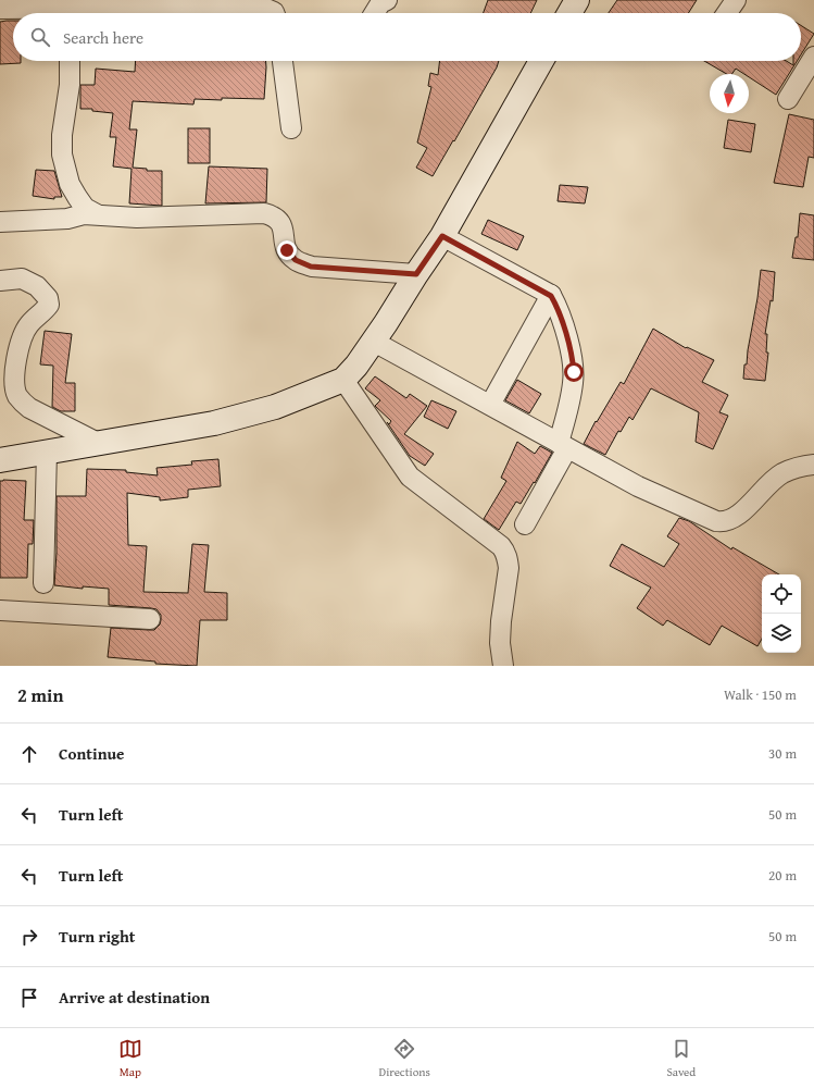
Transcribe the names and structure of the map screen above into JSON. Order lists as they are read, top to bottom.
{
  "north": "bottom",
  "page": {
    "search": "Search here",
    "heading": ["2 min", "Walk · 150 m"],
    "list": [
      ["Continue", "30 m"],
      ["Turn left", "50 m"],
      ["Turn left", "20 m"],
      ["Turn right", "50 m"],
      "Arrive at destination"
    ],
    "nav": ["Map", "Directions", "Saved"]
  }
}
